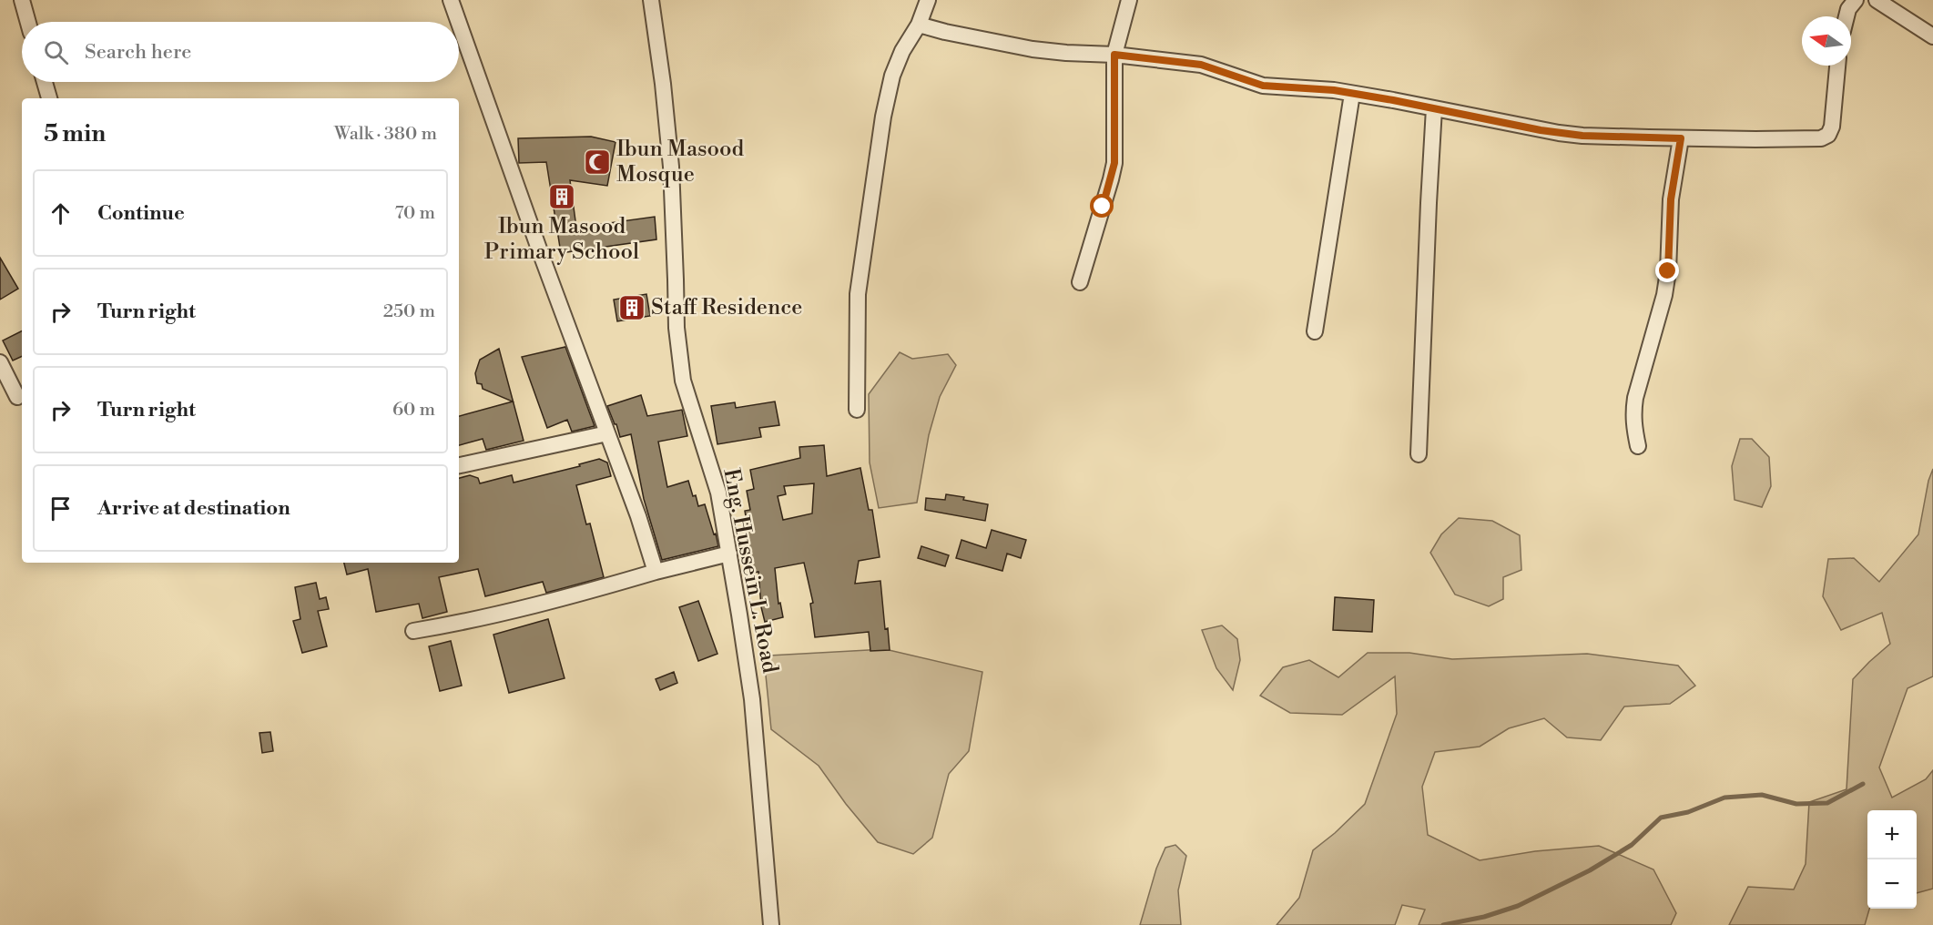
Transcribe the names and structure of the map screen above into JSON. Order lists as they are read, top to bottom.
{
  "streets": {
    "street": ["Eng. Hussein L. Road"]
  },
  "places": {
    "mosque": ["Ibun Masood Mosque"],
    "building": ["Ibun Masood Primary School", "Staff Residence"]
  },
  "north": "left",
  "page": {
    "search": "Search here",
    "heading": ["5 min", "Walk · 380 m"],
    "list": [
      ["Continue", "70 m"],
      ["Turn right", "250 m"],
      ["Turn right", "60 m"],
      "Arrive at destination"
    ],
    "map_buttons": ["+", "−"]
  }
}
